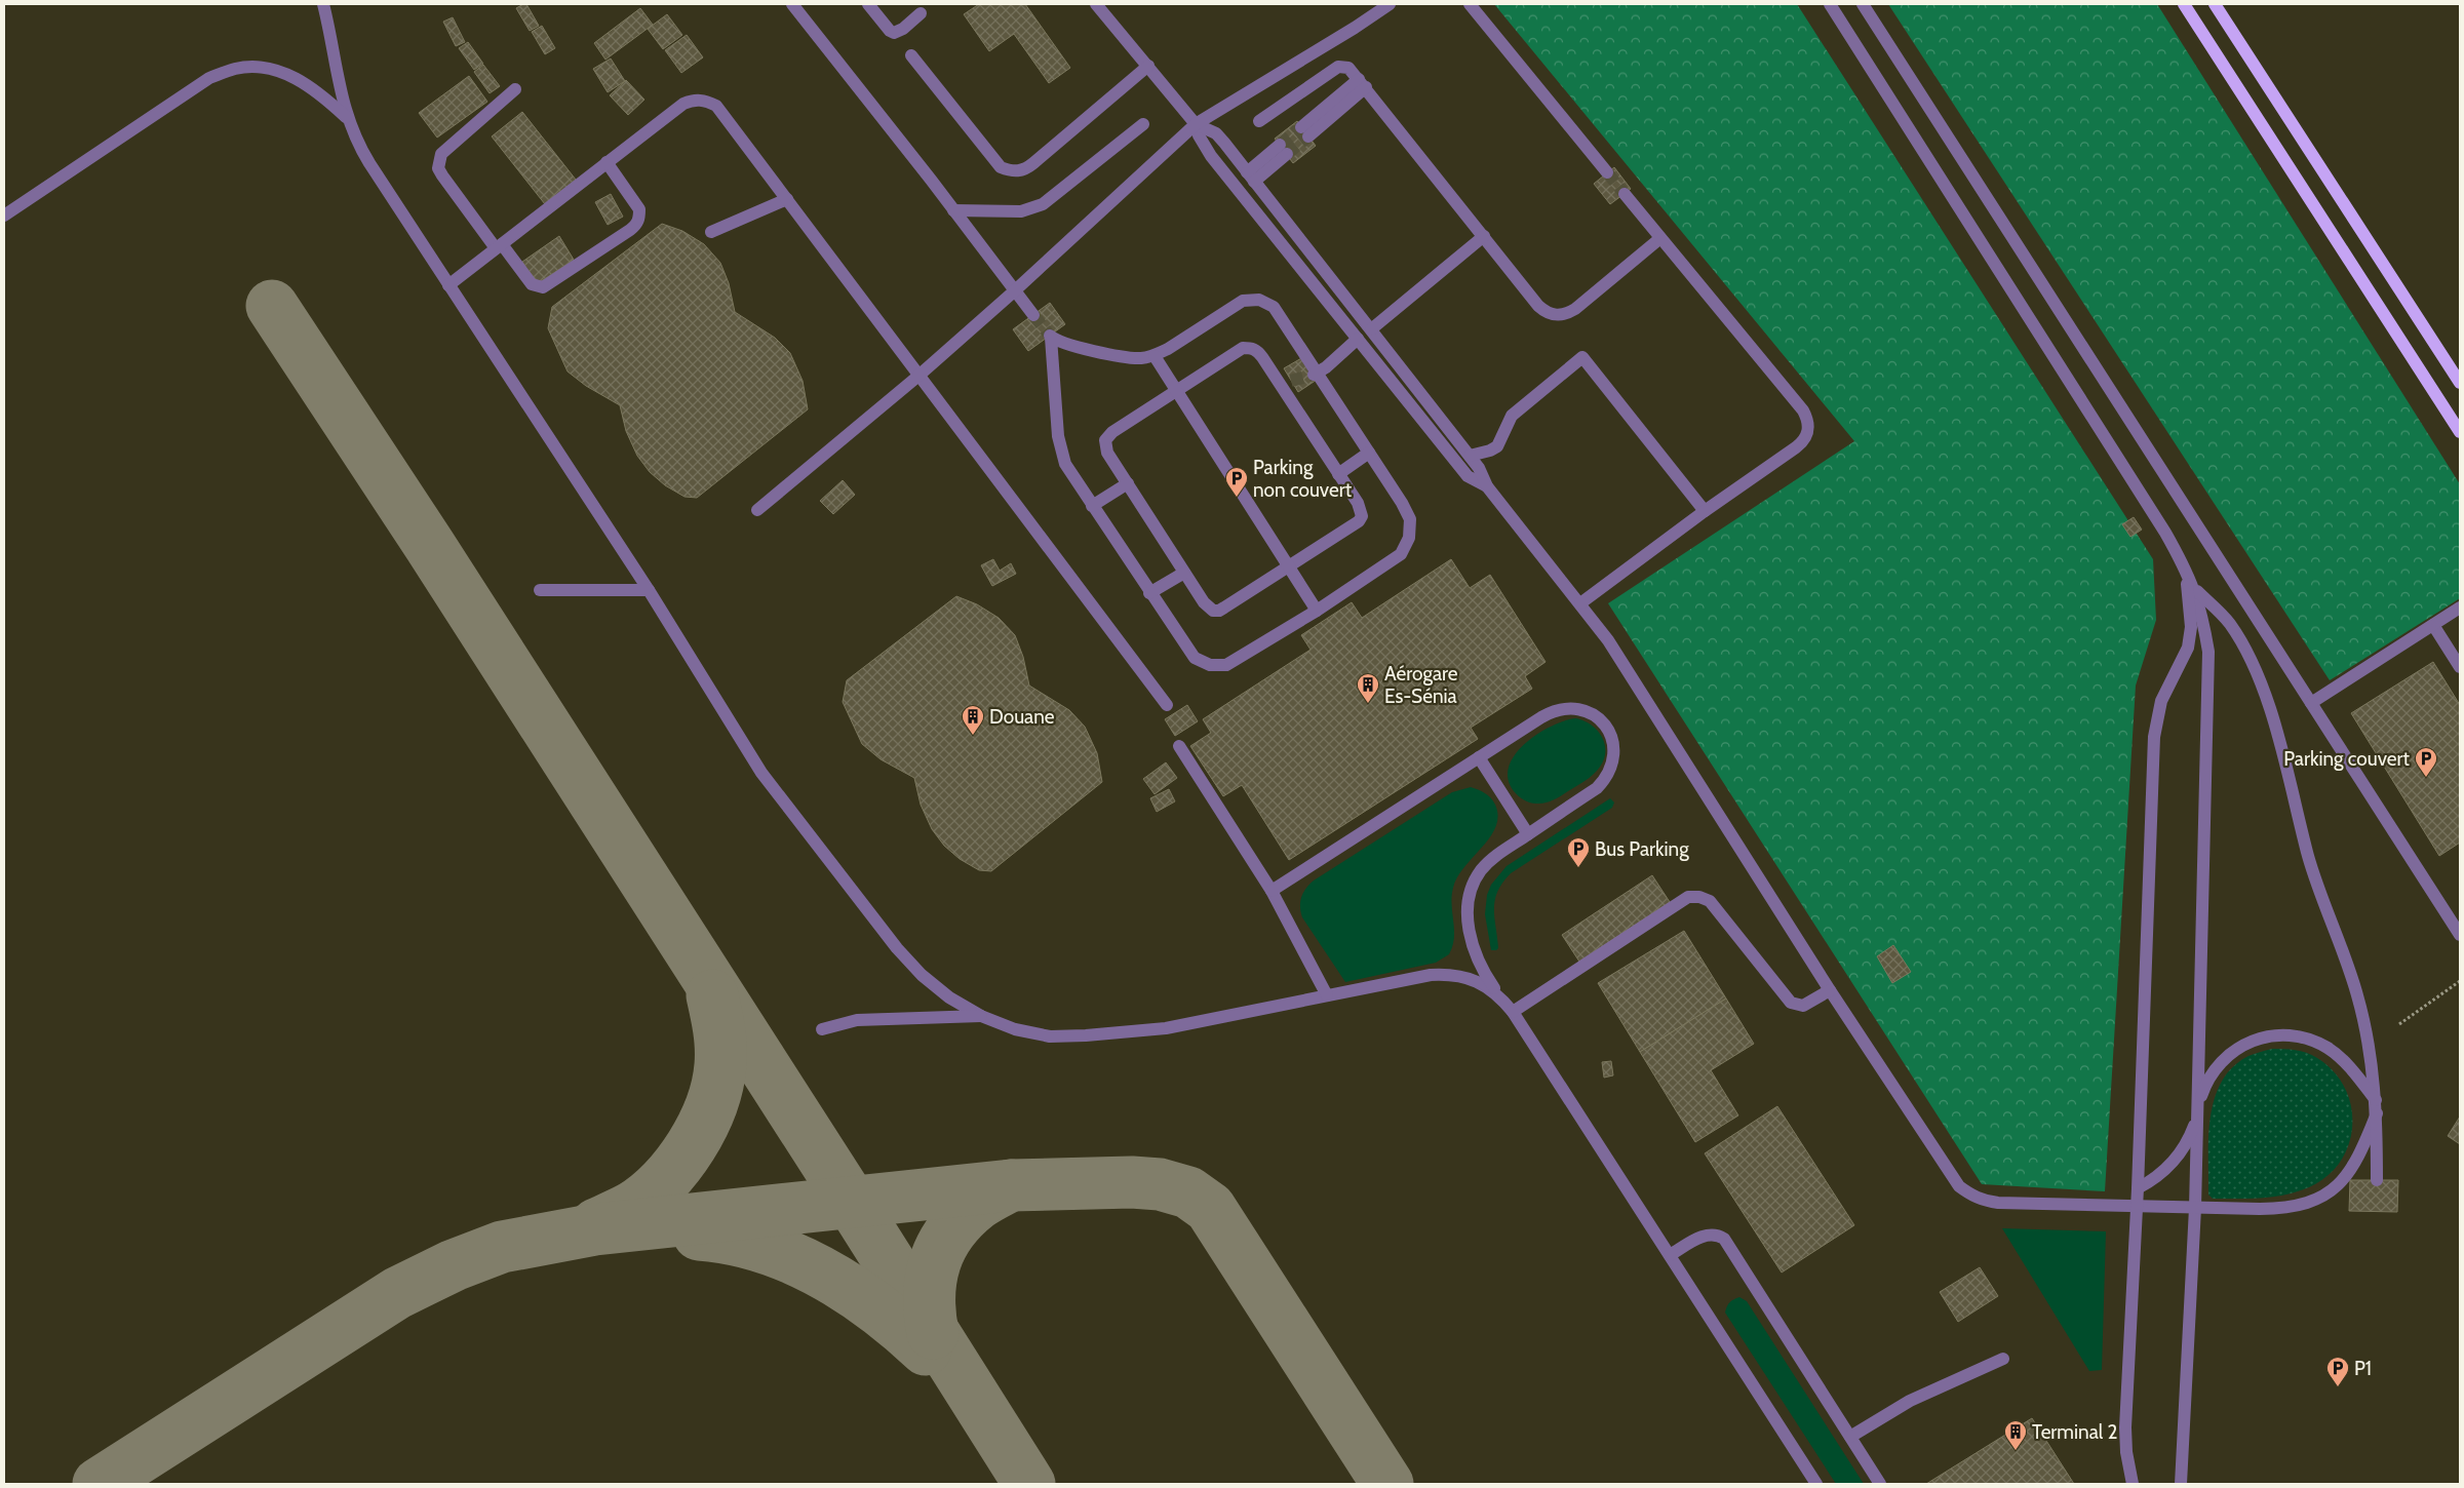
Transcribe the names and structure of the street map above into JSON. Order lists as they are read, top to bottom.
{
  "places": {
    "parking": [
      "Parking non couvert",
      "Parking couvert",
      "Bus Parking",
      "P1"
    ],
    "building": ["Aérogare Es-Sénia", "Douane", "Terminal 2"]
  }
}
